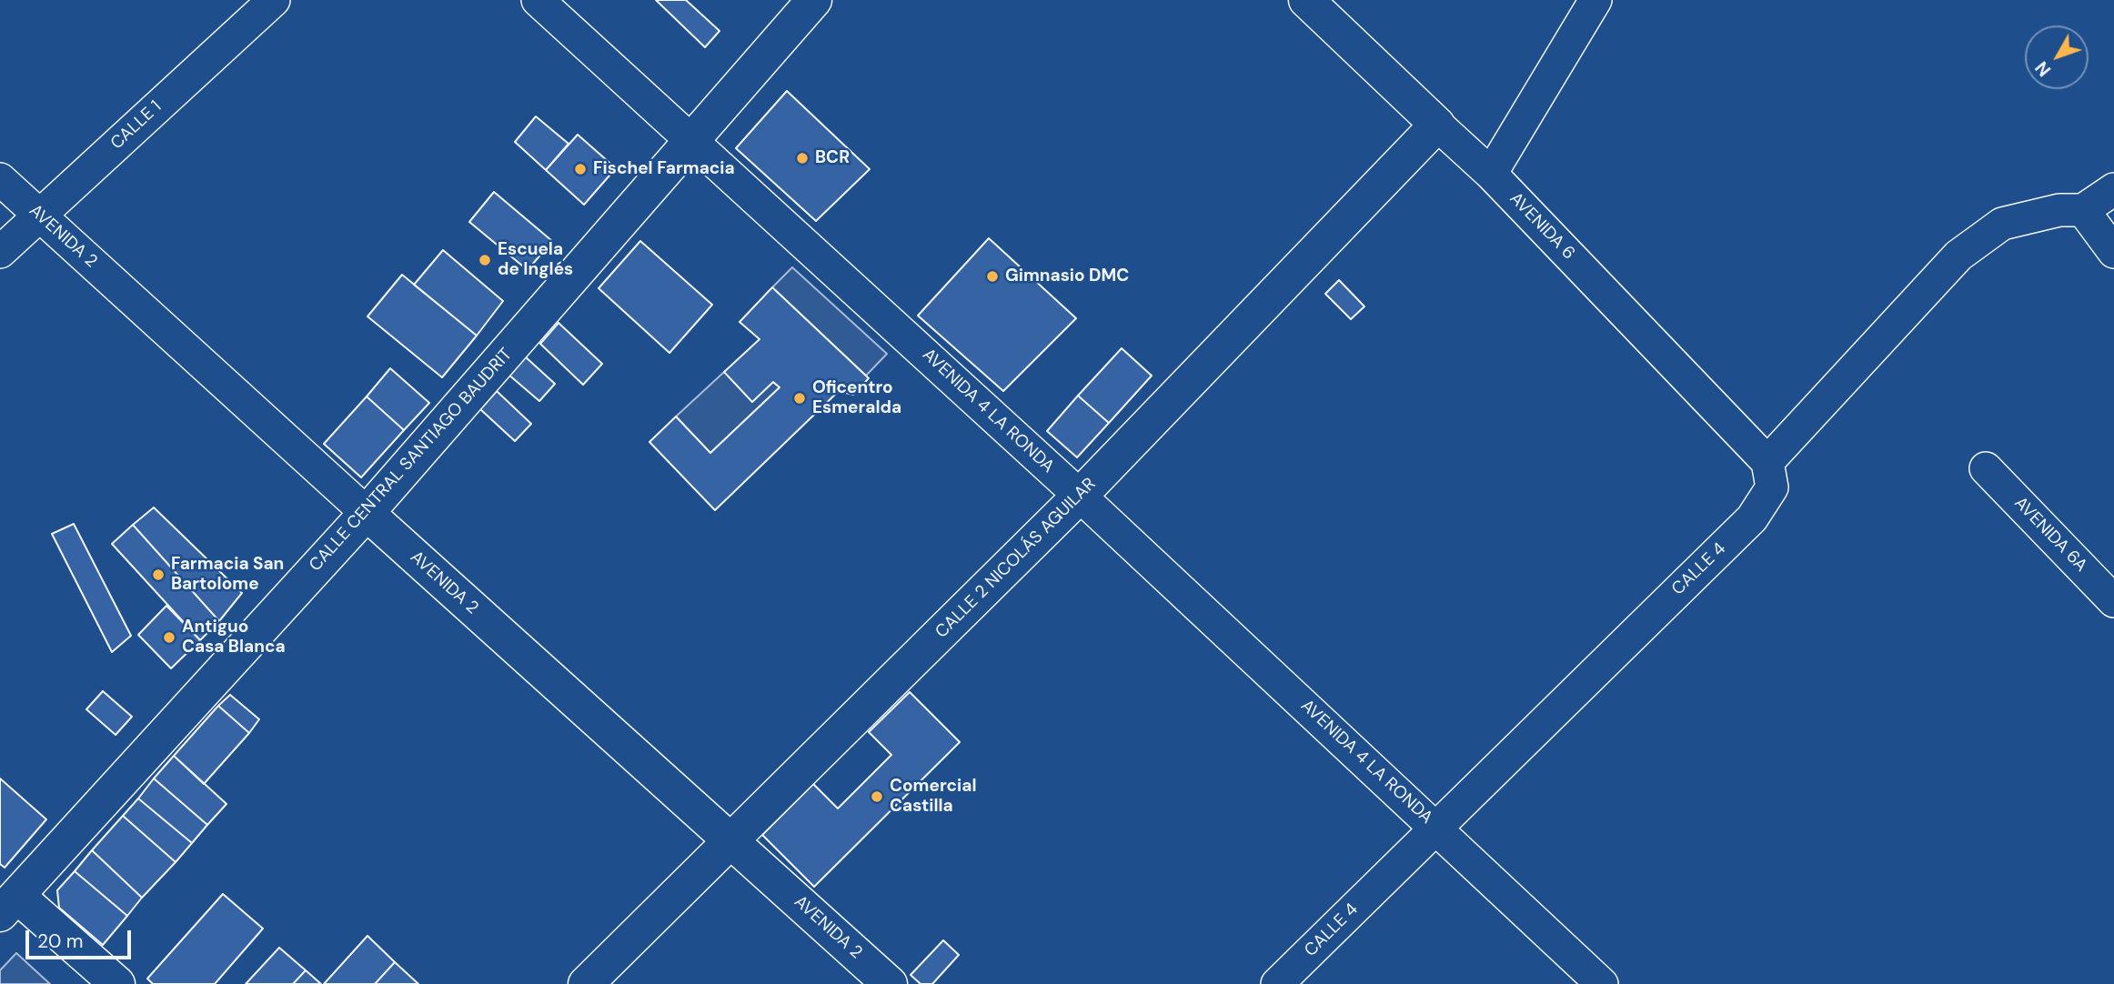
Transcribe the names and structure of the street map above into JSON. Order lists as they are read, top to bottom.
{
  "streets": {
    "main road": [
      "AVENIDA 6",
      "AVENIDA 2",
      "CALLE CENTRAL SANTIAGO BAUDRIT",
      "CALLE 2 NICOLÁS AGUILAR"
    ],
    "street": [
      "CALLE 1",
      "AVENIDA 4 LA RONDA",
      "AVENIDA 6A",
      "CALLE 4"
    ]
  },
  "crossings": [
    ["CALLE 1", "AVENIDA 2"],
    ["AVENIDA 6", "CALLE 2 NICOLÁS AGUILAR"],
    ["AVENIDA 6", "CALLE 4"],
    ["AVENIDA 2", "CALLE CENTRAL SANTIAGO BAUDRIT"],
    ["AVENIDA 2", "CALLE 2 NICOLÁS AGUILAR"],
    ["AVENIDA 4 LA RONDA", "CALLE CENTRAL SANTIAGO BAUDRIT"],
    ["AVENIDA 4 LA RONDA", "CALLE 2 NICOLÁS AGUILAR"],
    ["AVENIDA 4 LA RONDA", "CALLE 4"]
  ],
  "places": [
    "BCR",
    "Fischel Farmacia",
    "Escuela de Inglés",
    "Gimnasio DMC",
    "Oficentro Esmeralda",
    "Farmacia San Bartolome",
    "Antiguo Casa Blanca",
    "Comercial Castilla"
  ],
  "scale_bar": "20 m",
  "north": "bottom left"
}
